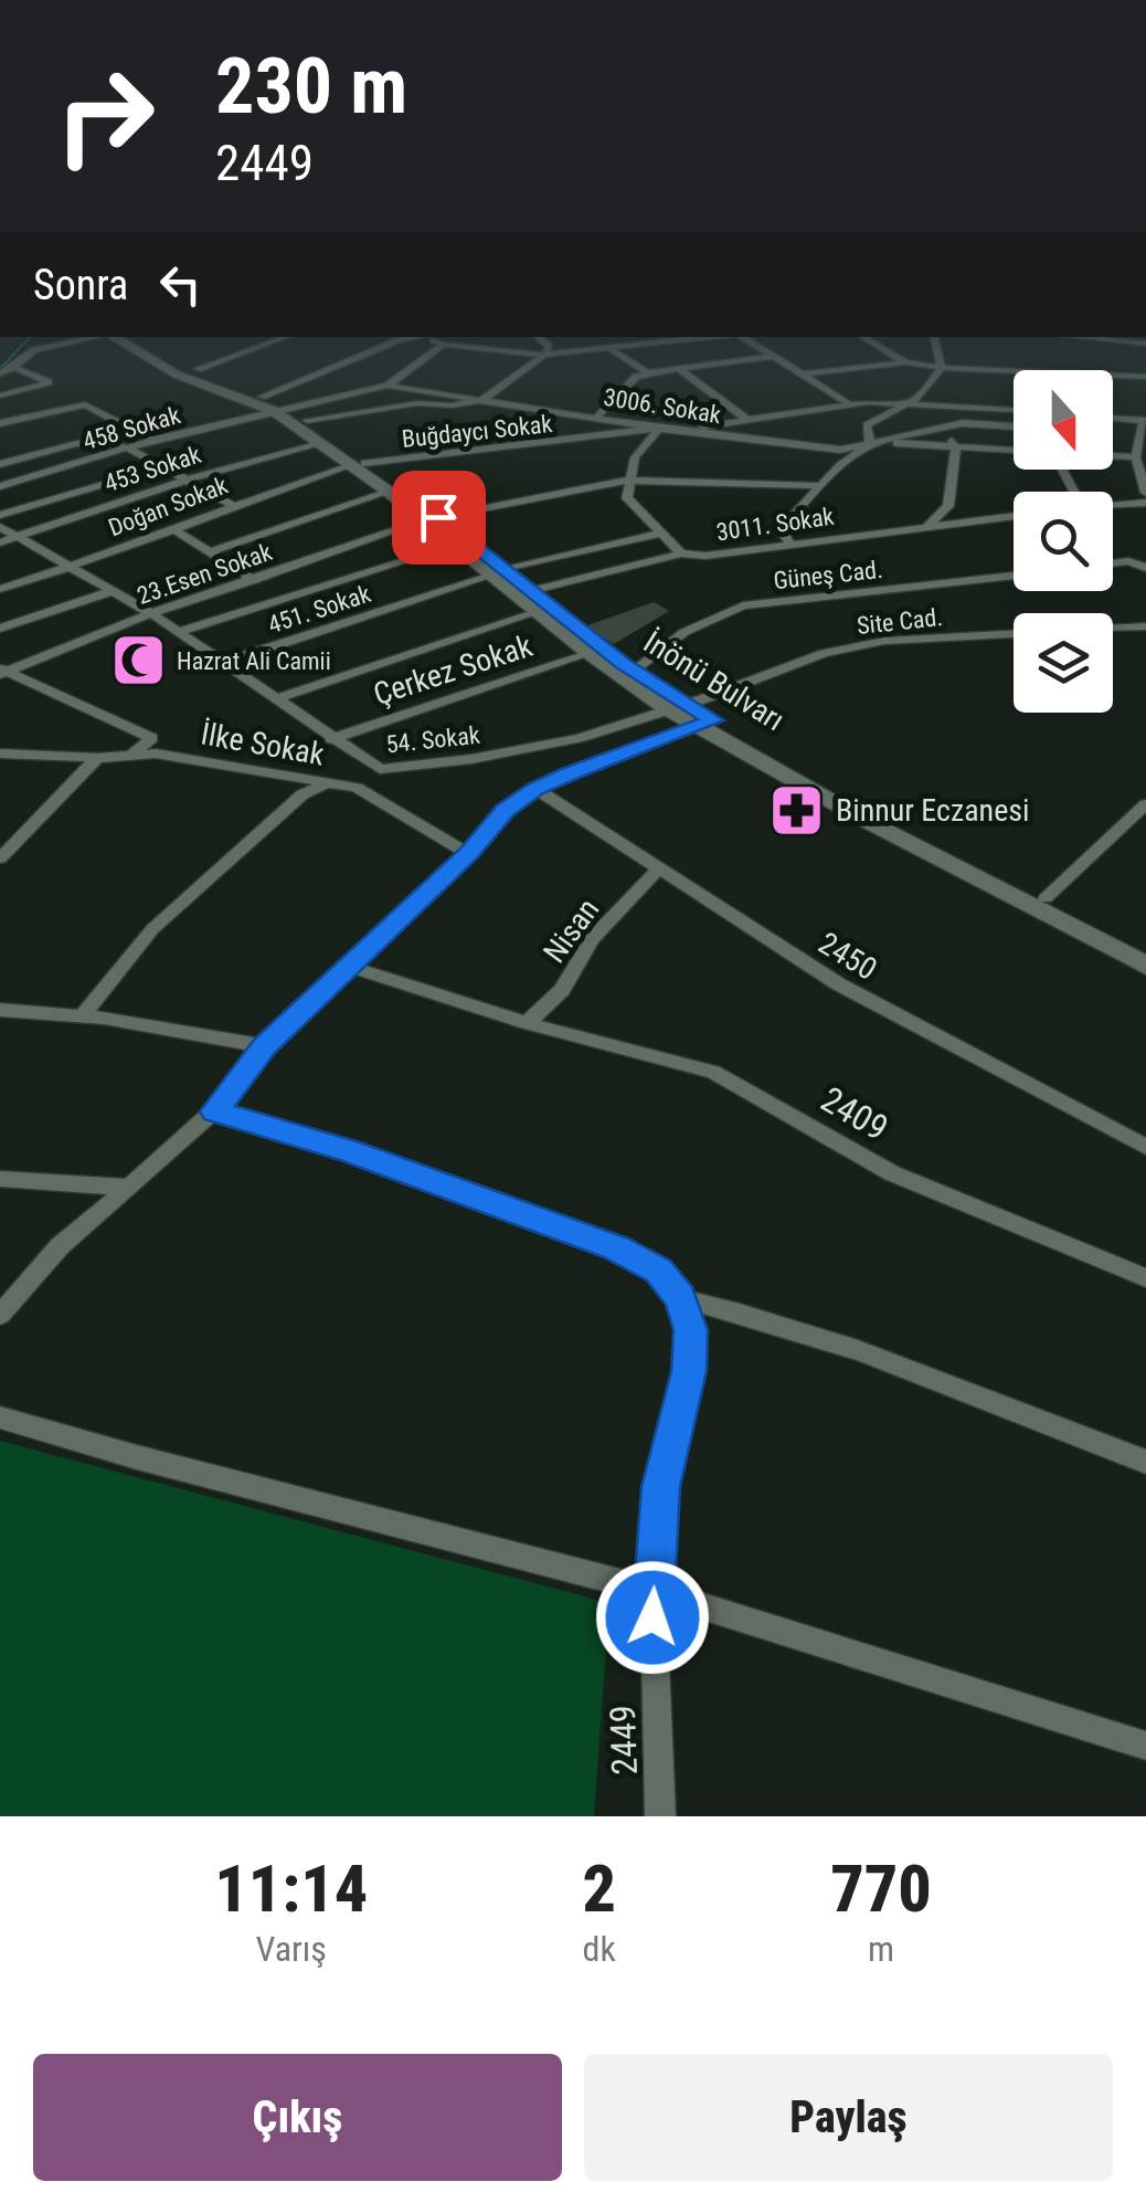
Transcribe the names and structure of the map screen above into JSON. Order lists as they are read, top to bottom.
{
  "streets": {
    "main road": ["İnönü Bulvarı"],
    "street": [
      "3006. Sokak",
      "458 Sokak",
      "Buğdaycı Sokak",
      "453 Sokak",
      "Doğan Sokak",
      "3011. Sokak",
      "23.Esen Sokak",
      "Güneş Cad.",
      "451. Sokak",
      "Site Cad.",
      "Çerkez Sokak",
      "54. Sokak",
      "İlke Sokak",
      "Nisan",
      "2450",
      "2409",
      "2449"
    ]
  },
  "crossings": [
    ["3006. Sokak", "458 Sokak"],
    ["3006. Sokak", "Buğdaycı Sokak"],
    ["3006. Sokak", "İnönü Bulvarı"],
    ["458 Sokak", "İnönü Bulvarı"],
    ["Buğdaycı Sokak", "Doğan Sokak"],
    ["Buğdaycı Sokak", "İnönü Bulvarı"],
    ["453 Sokak", "54. Sokak"],
    ["Doğan Sokak", "İnönü Bulvarı"],
    ["Doğan Sokak", "54. Sokak"],
    ["3011. Sokak", "23.Esen Sokak"],
    ["3011. Sokak", "451. Sokak"],
    ["23.Esen Sokak", "İnönü Bulvarı"],
    ["23.Esen Sokak", "54. Sokak"],
    ["Güneş Cad.", "İnönü Bulvarı"],
    ["451. Sokak", "İnönü Bulvarı"],
    ["451. Sokak", "54. Sokak"],
    ["Site Cad.", "İnönü Bulvarı"],
    ["Site Cad.", "54. Sokak"],
    ["Çerkez Sokak", "54. Sokak"],
    ["İnönü Bulvarı", "54. Sokak"],
    ["Nisan", "2450"],
    ["Nisan", "2409"]
  ],
  "places": {
    "mosque": ["Hazrat Ali Camii"],
    "pharmacy": ["Binnur Eczanesi"]
  },
  "north": "bottom",
  "page": {
    "turn": ["230 m", "2449"],
    "then": "Sonra",
    "eta": [
      "11:14",
      "Varış",
      "2",
      "dk",
      "770",
      "m"
    ],
    "buttons": ["Çıkış", "Paylaş"]
  }
}
